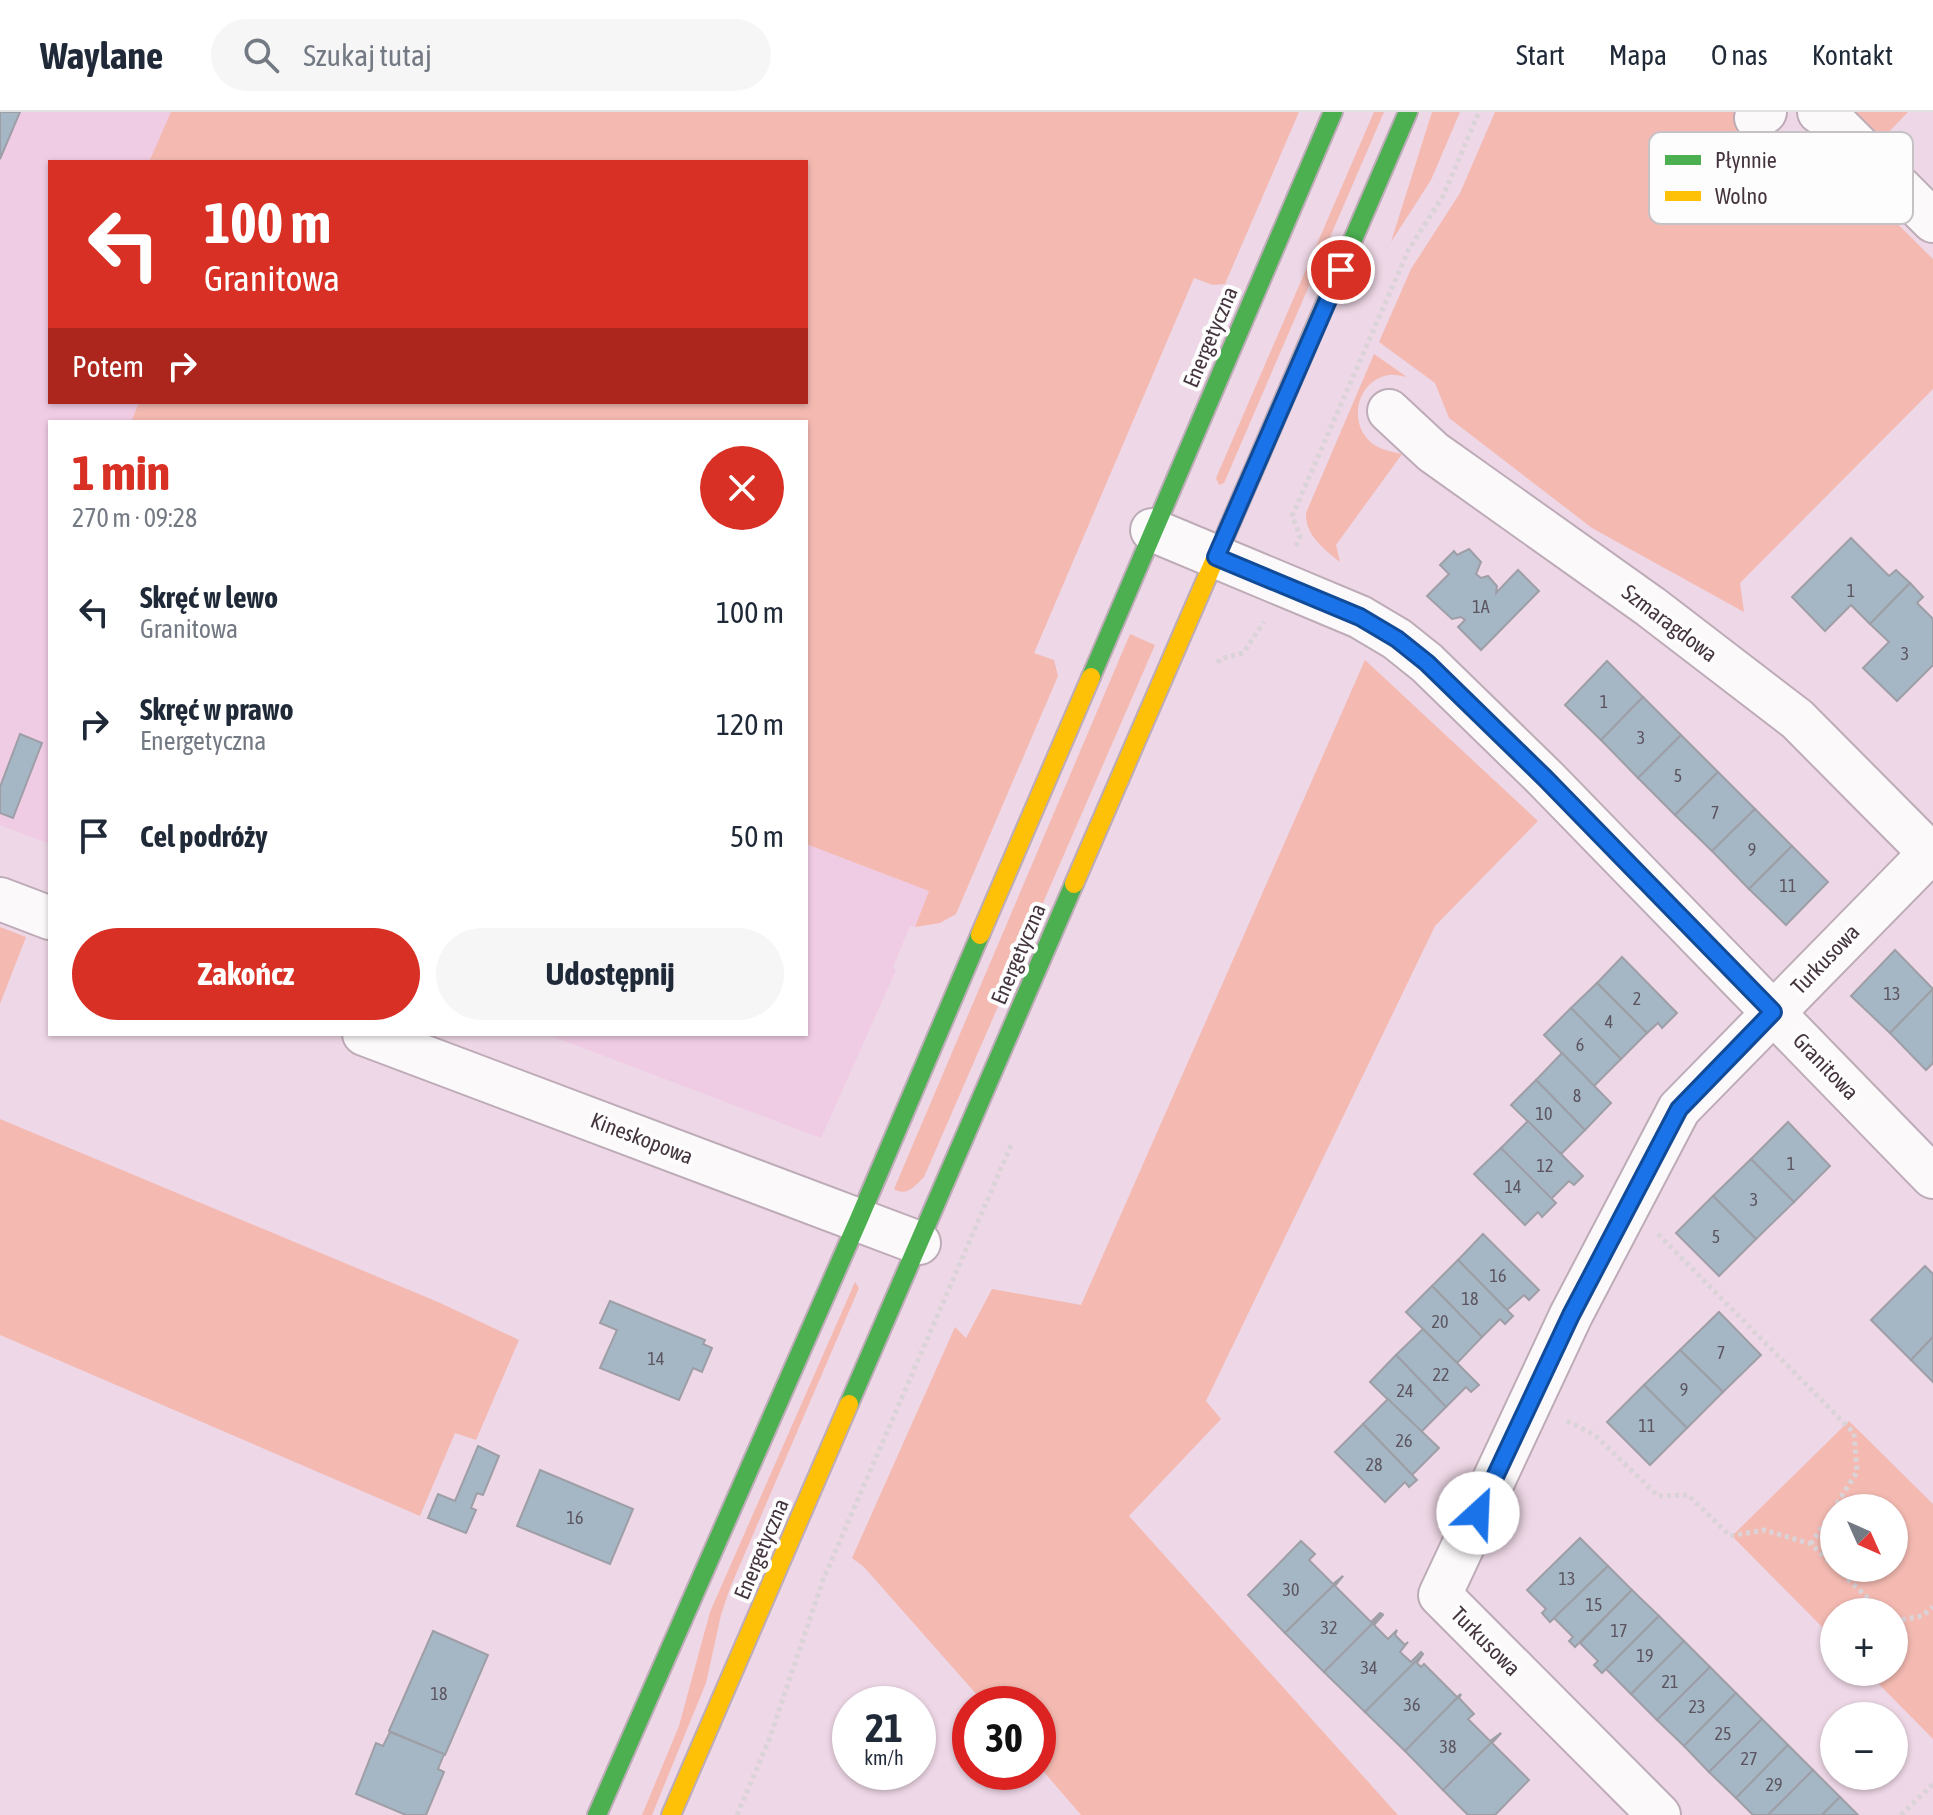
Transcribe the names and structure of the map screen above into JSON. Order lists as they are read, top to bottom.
{
  "streets": {
    "street": [
      "Energetyczna",
      "Szmaragdowa",
      "Turkusowa",
      "Granitowa",
      "Kineskopowa"
    ]
  },
  "crossings": [
    ["Energetyczna", "Granitowa"],
    ["Energetyczna", "Kineskopowa"],
    ["Szmaragdowa", "Turkusowa"],
    ["Turkusowa", "Granitowa"]
  ],
  "house_numbers": [
    "1",
    "1A",
    "3",
    "1",
    "3",
    "5",
    "7",
    "9",
    "11",
    "13",
    "2",
    "4",
    "6",
    "8",
    "10",
    "1",
    "12",
    "14",
    "3",
    "5",
    "16",
    "18",
    "20",
    "7",
    "14",
    "22",
    "9",
    "24",
    "11",
    "26",
    "28",
    "16",
    "13",
    "30",
    "15",
    "32",
    "17",
    "19",
    "34",
    "21",
    "18",
    "36",
    "23",
    "25",
    "38",
    "27",
    "29"
  ],
  "legend": ["Płynnie", "Wolno"],
  "north": "bottom right",
  "page": {
    "header": "Waylane",
    "search": "Szukaj tutaj",
    "nav": [
      "Start",
      "Mapa",
      "O nas",
      "Kontakt"
    ],
    "turn": ["100 m", "Granitowa"],
    "then": "Potem",
    "heading": ["1 min", "270 m · 09:28"],
    "list": [
      {
        "name": "Skręć w lewo",
        "note": "Granitowa",
        "value": "100 m"
      },
      {
        "name": "Skręć w prawo",
        "note": "Energetyczna",
        "value": "120 m"
      },
      {
        "name": "Cel podróży",
        "value": "50 m"
      }
    ],
    "buttons": ["Zakończ", "Udostępnij"],
    "map_buttons": ["+", "−"],
    "speed": "21 km/h",
    "limit": "30"
  }
}
